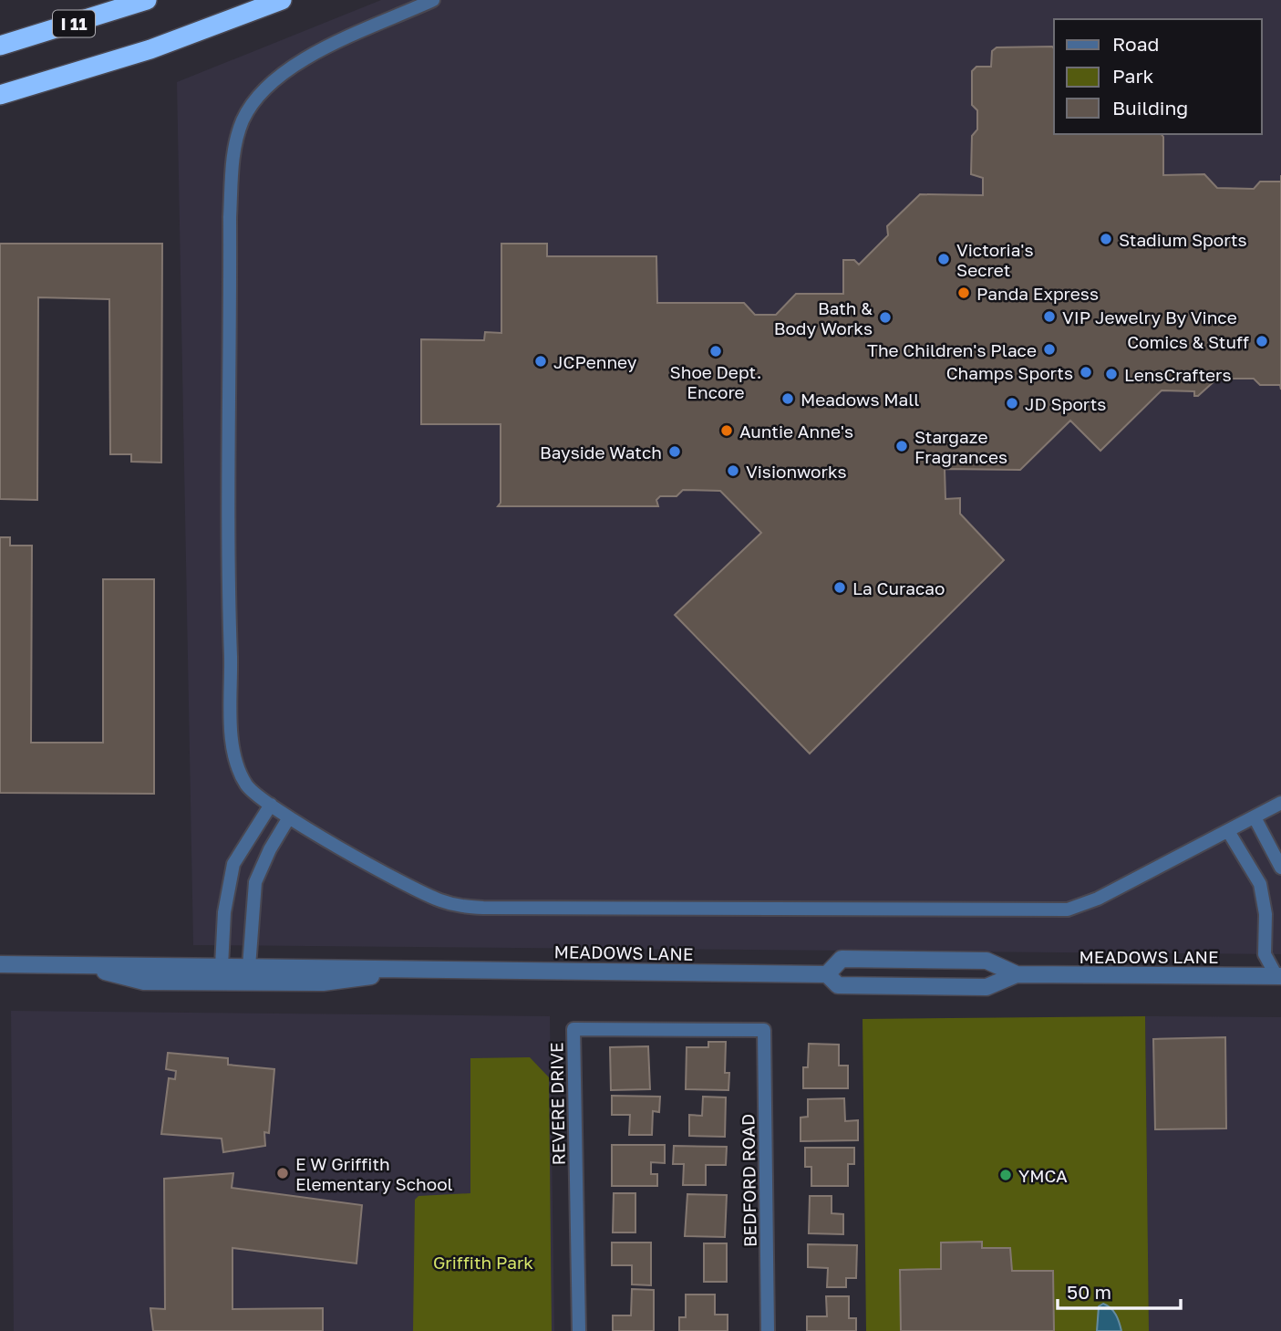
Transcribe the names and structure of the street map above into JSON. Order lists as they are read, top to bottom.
{
  "streets": {
    "highway": ["I 11"],
    "street": ["MEADOWS LANE", "REVERE DRIVE", "BEDFORD ROAD"]
  },
  "crossings": [
    ["REVERE DRIVE", "BEDFORD ROAD"]
  ],
  "parks": ["Griffith Park"],
  "places": [
    "Stadium Sports",
    "Victoria's Secret",
    "Panda Express",
    "VIP Jewelry By Vince",
    "Bath & Body Works",
    "Comics & Stuff",
    "The Children's Place",
    "Shoe Dept. Encore",
    "JCPenney",
    "Champs Sports",
    "LensCrafters",
    "Meadows Mall",
    "JD Sports",
    "Auntie Anne's",
    "Stargaze Fragrances",
    "Bayside Watch",
    "Visionworks",
    "La Curacao",
    "E W Griffith Elementary School",
    "YMCA"
  ],
  "legend": ["Road", "Park", "Building"],
  "scale_bar": "50 m"
}
